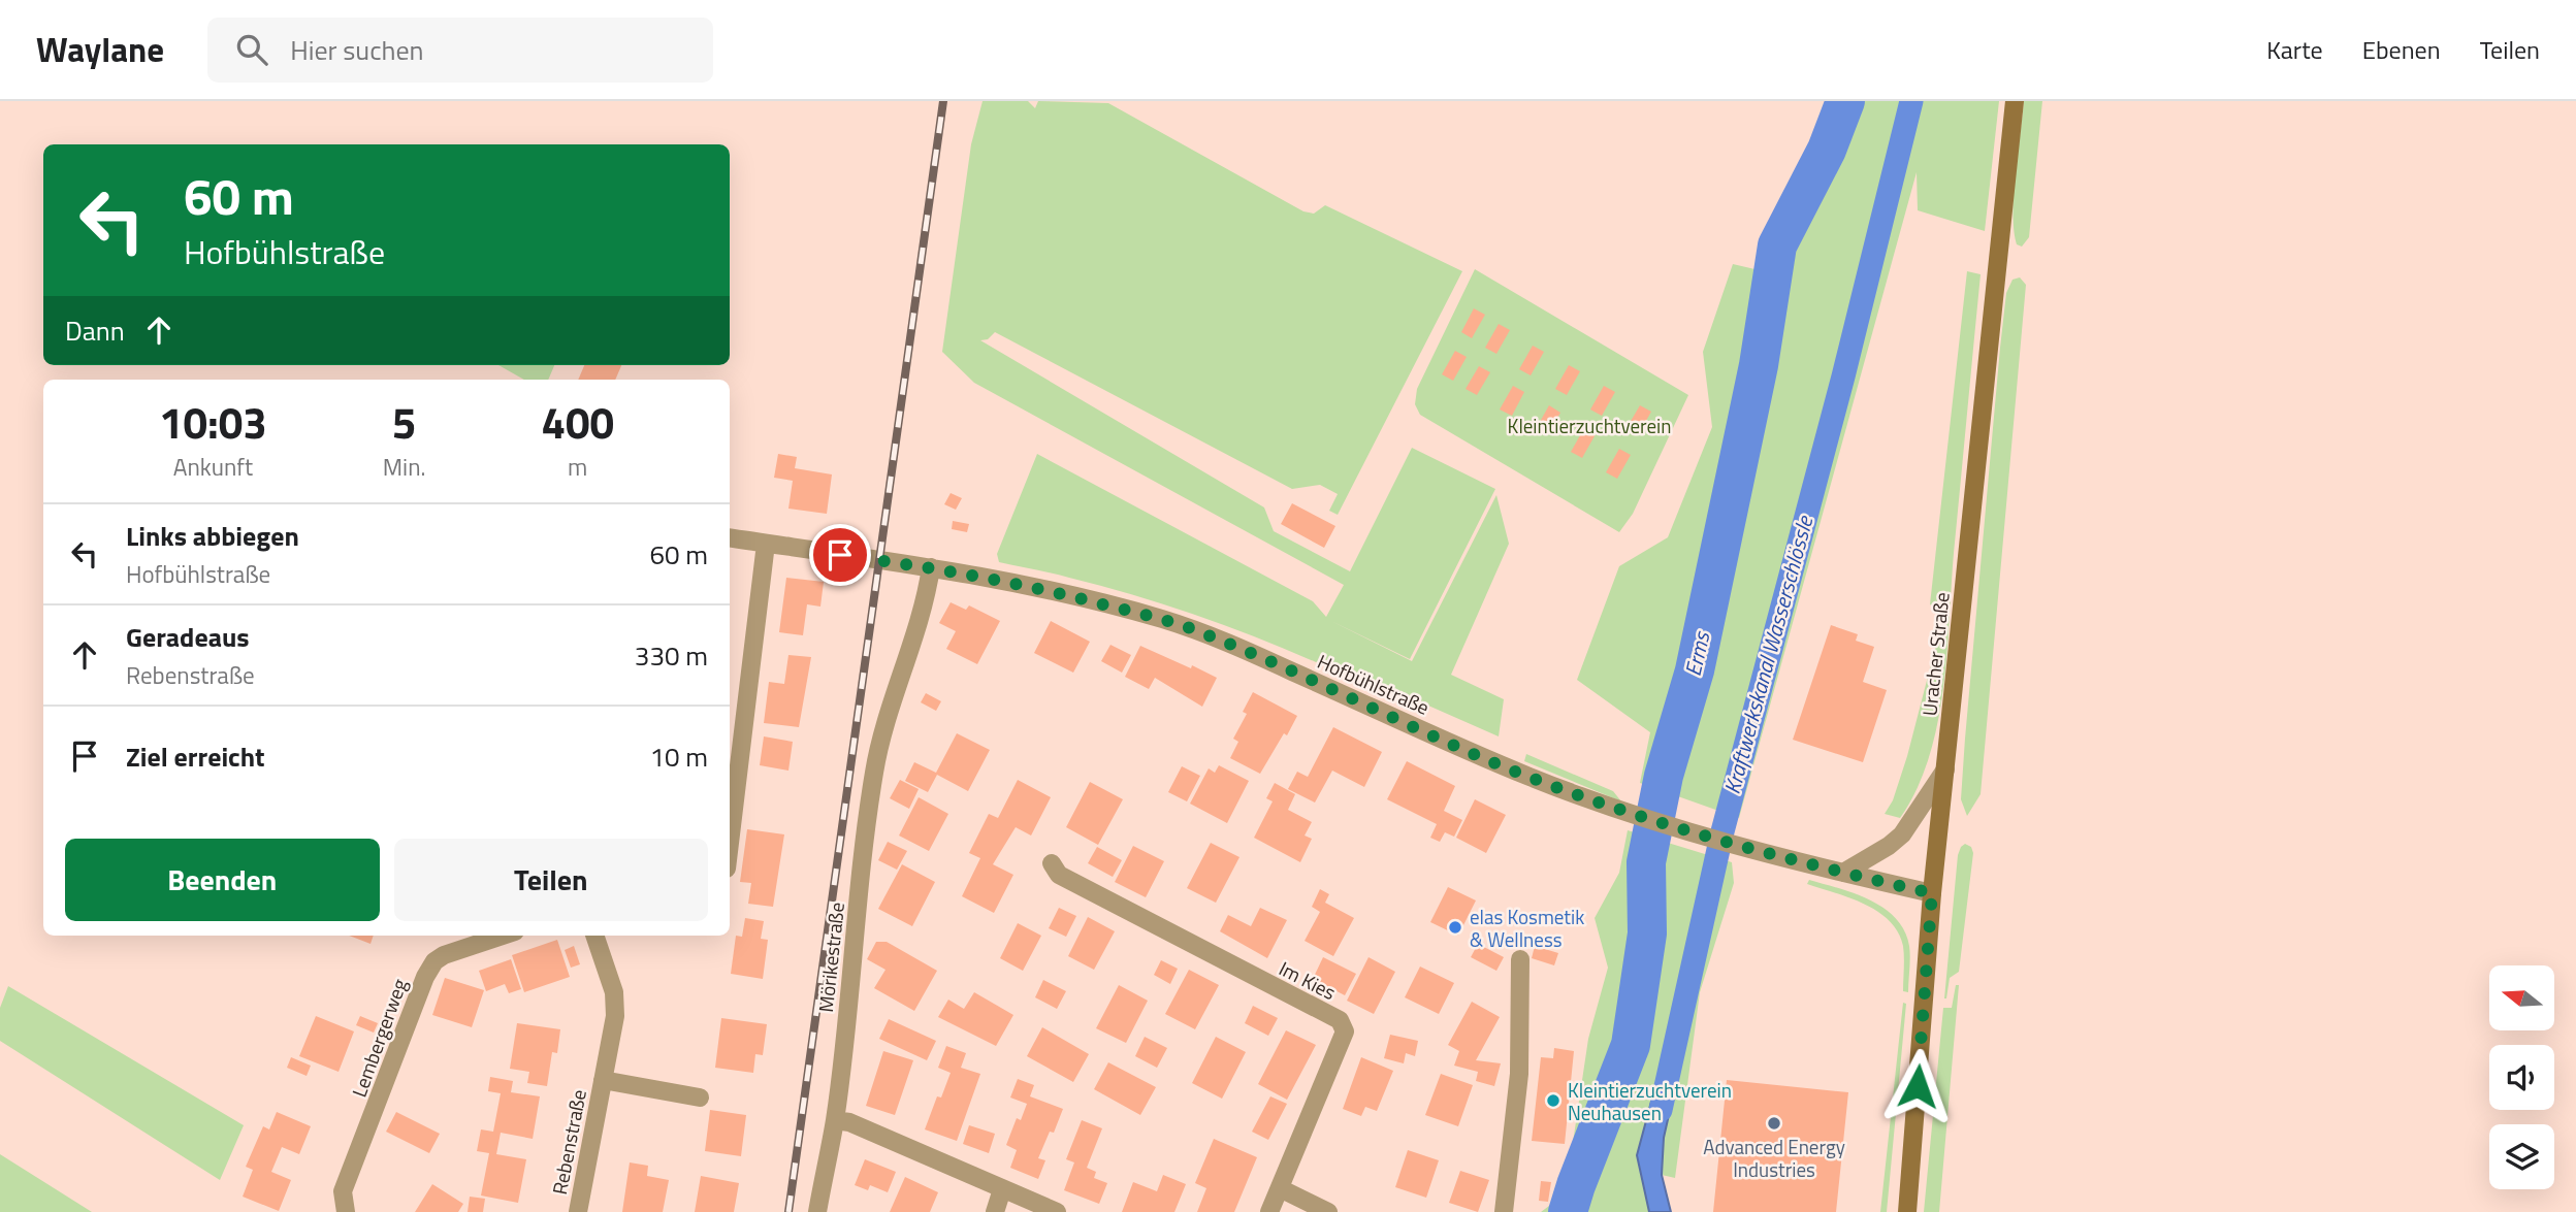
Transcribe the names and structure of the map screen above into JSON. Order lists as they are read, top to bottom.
{
  "streets": {
    "street": [
      "Uracher Straße",
      "Hofbühlstraße",
      "Mörikestraße",
      "Im Kies",
      "Lembergerweg",
      "Rebenstraße"
    ]
  },
  "crossings": [
    ["Uracher Straße", "Hofbühlstraße"],
    ["Hofbühlstraße", "Mörikestraße"]
  ],
  "water": ["Erms", "Kraftwerkskanal Wasserschlössle"],
  "parks": ["Kleintierzuchtverein"],
  "places": ["elas Kosmetik & Wellness", "Kleintierzuchtverein Neuhausen", "Advanced Energy Industries"],
  "north": "left",
  "page": {
    "header": "Waylane",
    "search": "Hier suchen",
    "nav": ["Karte", "Ebenen", "Teilen"],
    "turn": ["60 m", "Hofbühlstraße"],
    "then": "Dann",
    "eta": [
      "10:03",
      "Ankunft",
      "5",
      "Min.",
      "400",
      "m"
    ],
    "list": [
      {
        "name": "Links abbiegen",
        "note": "Hofbühlstraße",
        "value": "60 m"
      },
      {
        "name": "Geradeaus",
        "note": "Rebenstraße",
        "value": "330 m"
      },
      {
        "name": "Ziel erreicht",
        "value": "10 m"
      }
    ],
    "buttons": ["Beenden", "Teilen"]
  }
}
